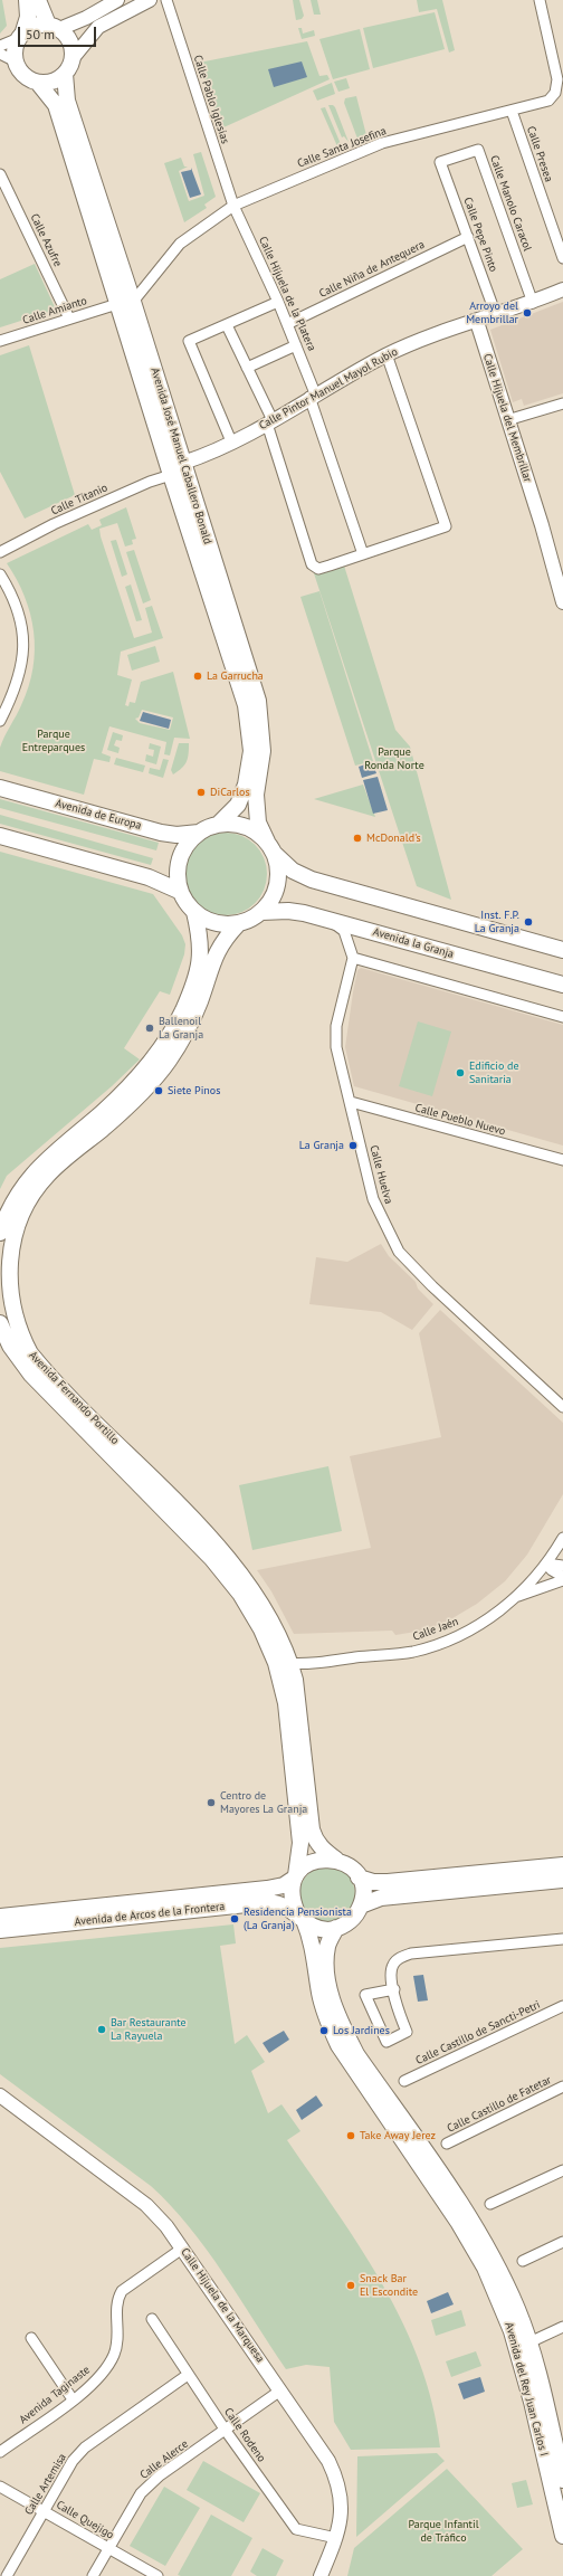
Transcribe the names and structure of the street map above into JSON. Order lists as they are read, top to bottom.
{
  "streets": {
    "main road": [
      "Avenida José Manuel Caballero Bonald",
      "Avenida de Europa",
      "Avenida la Granja",
      "Avenida Fernando Portillo",
      "Avenida de Arcos de la Frontera",
      "Avenida del Rey Juan Carlos I"
    ],
    "street": [
      "Calle Pablo Iglesias",
      "Calle Santa Josefina",
      "Calle Presea",
      "Calle Manolo Caracol",
      "Calle Pepe Pinto",
      "Calle Azufre",
      "Calle Niña de Antequera",
      "Calle Hijuela de la Platera",
      "Calle Amianto",
      "Calle Pintor Manuel Mayol Rubio",
      "Calle Hijuela del Membrillar",
      "Calle Titanio",
      "Calle Pueblo Nuevo",
      "Calle Huelva",
      "Calle Jaén",
      "Calle Castillo de Sancti-Petri",
      "Calle Castillo de Fatetar",
      "Calle Hijuela de la Marquesa",
      "Avenida Taginaste",
      "Calle Rodeno",
      "Calle Alerce",
      "Calle Artemisa",
      "Calle Quejigo"
    ]
  },
  "crossings": [
    ["Calle Pablo Iglesias", "Calle Santa Josefina"],
    ["Calle Pablo Iglesias", "Calle Hijuela de la Platera"],
    ["Calle Santa Josefina", "Calle Presea"],
    ["Calle Santa Josefina", "Calle Hijuela de la Platera"],
    ["Calle Santa Josefina", "Calle Amianto"],
    ["Calle Santa Josefina", "Avenida José Manuel Caballero Bonald"],
    ["Calle Manolo Caracol", "Calle Pepe Pinto"],
    ["Calle Pepe Pinto", "Calle Niña de Antequera"],
    ["Calle Azufre", "Calle Amianto"],
    ["Calle Niña de Antequera", "Calle Hijuela de la Platera"],
    ["Calle Hijuela de la Platera", "Calle Pintor Manuel Mayol Rubio"],
    ["Calle Amianto", "Avenida José Manuel Caballero Bonald"],
    ["Calle Pintor Manuel Mayol Rubio", "Calle Hijuela del Membrillar"],
    ["Calle Pintor Manuel Mayol Rubio", "Avenida José Manuel Caballero Bonald"],
    ["Avenida José Manuel Caballero Bonald", "Calle Titanio"],
    ["Avenida José Manuel Caballero Bonald", "Avenida de Europa"],
    ["Avenida José Manuel Caballero Bonald", "Avenida la Granja"],
    ["Avenida José Manuel Caballero Bonald", "Avenida Fernando Portillo"],
    ["Avenida de Europa", "Avenida la Granja"],
    ["Avenida de Europa", "Avenida Fernando Portillo"],
    ["Avenida la Granja", "Avenida Fernando Portillo"],
    ["Calle Pueblo Nuevo", "Calle Huelva"],
    ["Avenida Fernando Portillo", "Calle Jaén"],
    ["Avenida Fernando Portillo", "Avenida de Arcos de la Frontera"],
    ["Avenida Fernando Portillo", "Avenida del Rey Juan Carlos I"],
    ["Avenida de Arcos de la Frontera", "Avenida del Rey Juan Carlos I"],
    ["Calle Hijuela de la Marquesa", "Avenida Taginaste"],
    ["Calle Hijuela de la Marquesa", "Calle Rodeno"],
    ["Calle Hijuela de la Marquesa", "Calle Alerce"],
    ["Calle Rodeno", "Calle Alerce"],
    ["Calle Rodeno", "Calle Artemisa"],
    ["Calle Alerce", "Calle Quejigo"],
    ["Calle Artemisa", "Calle Quejigo"]
  ],
  "parks": ["Parque Entreparques", "Parque Ronda Norte", "Parque Infantil de Tráfico"],
  "places": [
    "Arroyo del Membrillar",
    "La Garrucha",
    "DiCarlos",
    "McDonald's",
    "Inst. F.P. La Granja",
    "Ballenoil La Granja",
    "Edificio de Sanitaria",
    "Siete Pinos",
    "La Granja",
    "Centro de Mayores La Granja",
    "Residencia Pensionista (La Granja)",
    "Bar Restaurante La Rayuela",
    "Los Jardines",
    "Take Away Jerez",
    "Snack Bar El Escondite"
  ],
  "scale_bar": "50 m"
}
